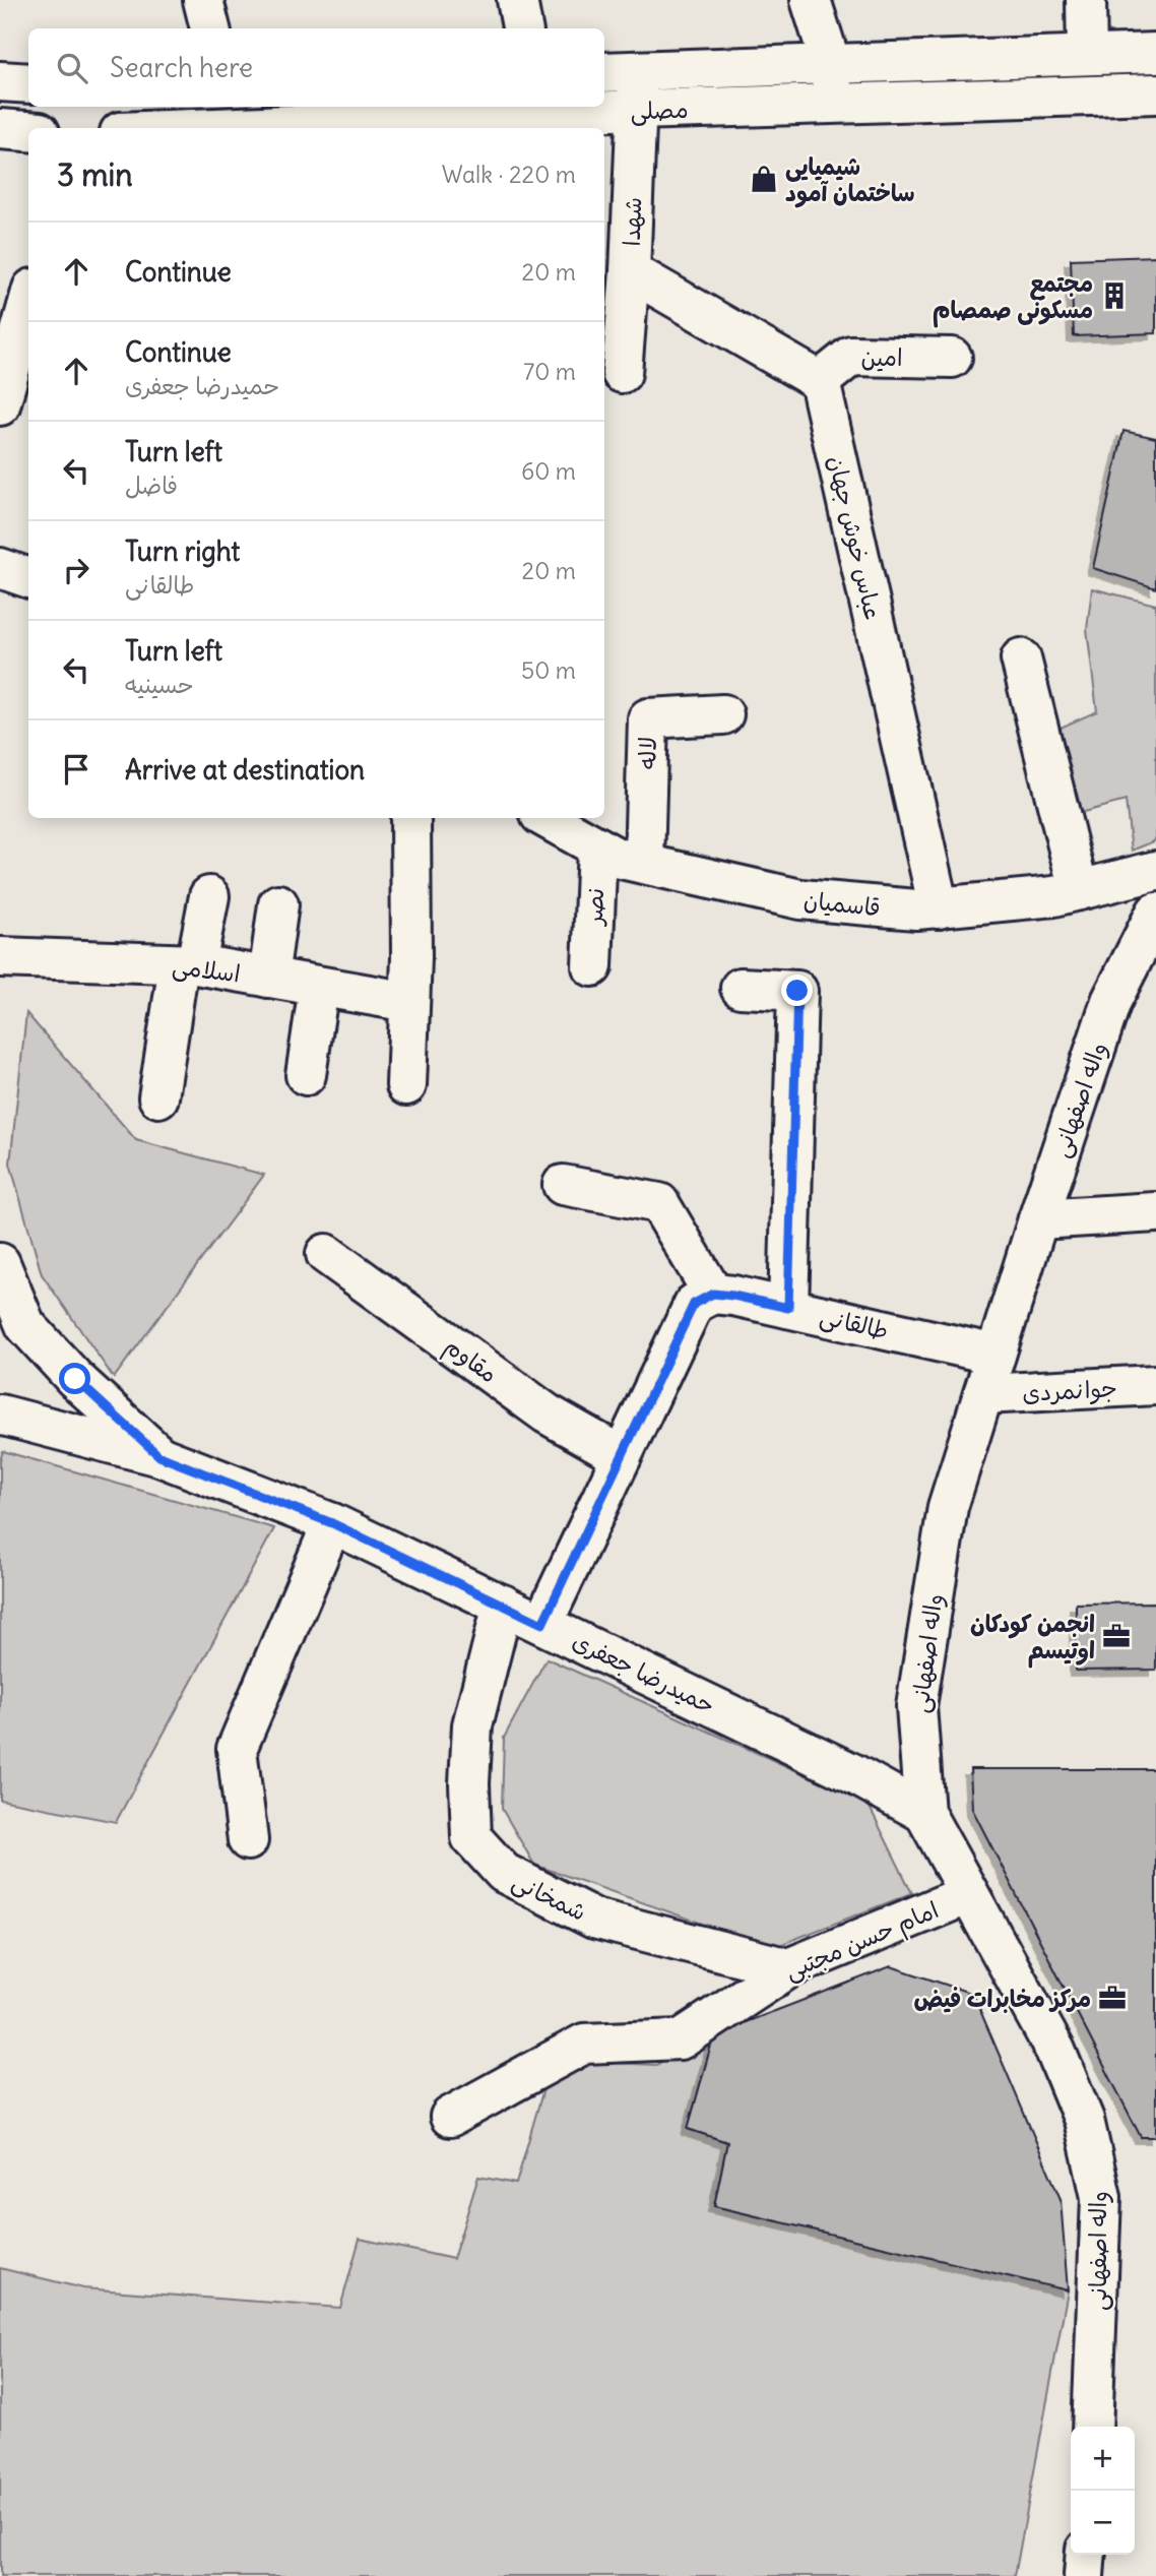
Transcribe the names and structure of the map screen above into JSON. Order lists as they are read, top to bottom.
{
  "streets": {
    "street": [
      "مصلی",
      "شهدا",
      "امین",
      "عباس خوش جهان",
      "لاله",
      "قاسمیان",
      "نصر",
      "اسلامی",
      "واله اصفهانی",
      "طالقانی",
      "مقاوم",
      "جوانمردی",
      "حمیدرضا جعفری",
      "شمخانی",
      "امام حسن مجتبی"
    ]
  },
  "crossings": [
    ["مصلی", "شهدا"],
    ["امین", "عباس خوش جهان"],
    ["عباس خوش جهان", "قاسمیان"],
    ["لاله", "قاسمیان"],
    ["قاسمیان", "نصر"],
    ["واله اصفهانی", "طالقانی"],
    ["واله اصفهانی", "جوانمردی"],
    ["واله اصفهانی", "حمیدرضا جعفری"],
    ["واله اصفهانی", "امام حسن مجتبی"],
    ["حمیدرضا جعفری", "شمخانی"],
    ["شمخانی", "امام حسن مجتبی"]
  ],
  "places": {
    "shop": ["شیمیایی ساختمان آمود"],
    "building": ["مجتمع مسکونی صمصام"],
    "office": ["انجمن کودکان اوتیسم", "مرکز مخابرات فیض"]
  },
  "page": {
    "search": "Search here",
    "heading": ["3 min", "Walk · 220 m"],
    "list": [
      ["Continue", "20 m"],
      ["Continue", "حمیدرضا جعفری", "70 m"],
      ["Turn left", "فاضل", "60 m"],
      ["Turn right", "طالقانی", "20 m"],
      ["Turn left", "حسینیه", "50 m"],
      "Arrive at destination"
    ],
    "map_buttons": ["+", "−"]
  }
}
